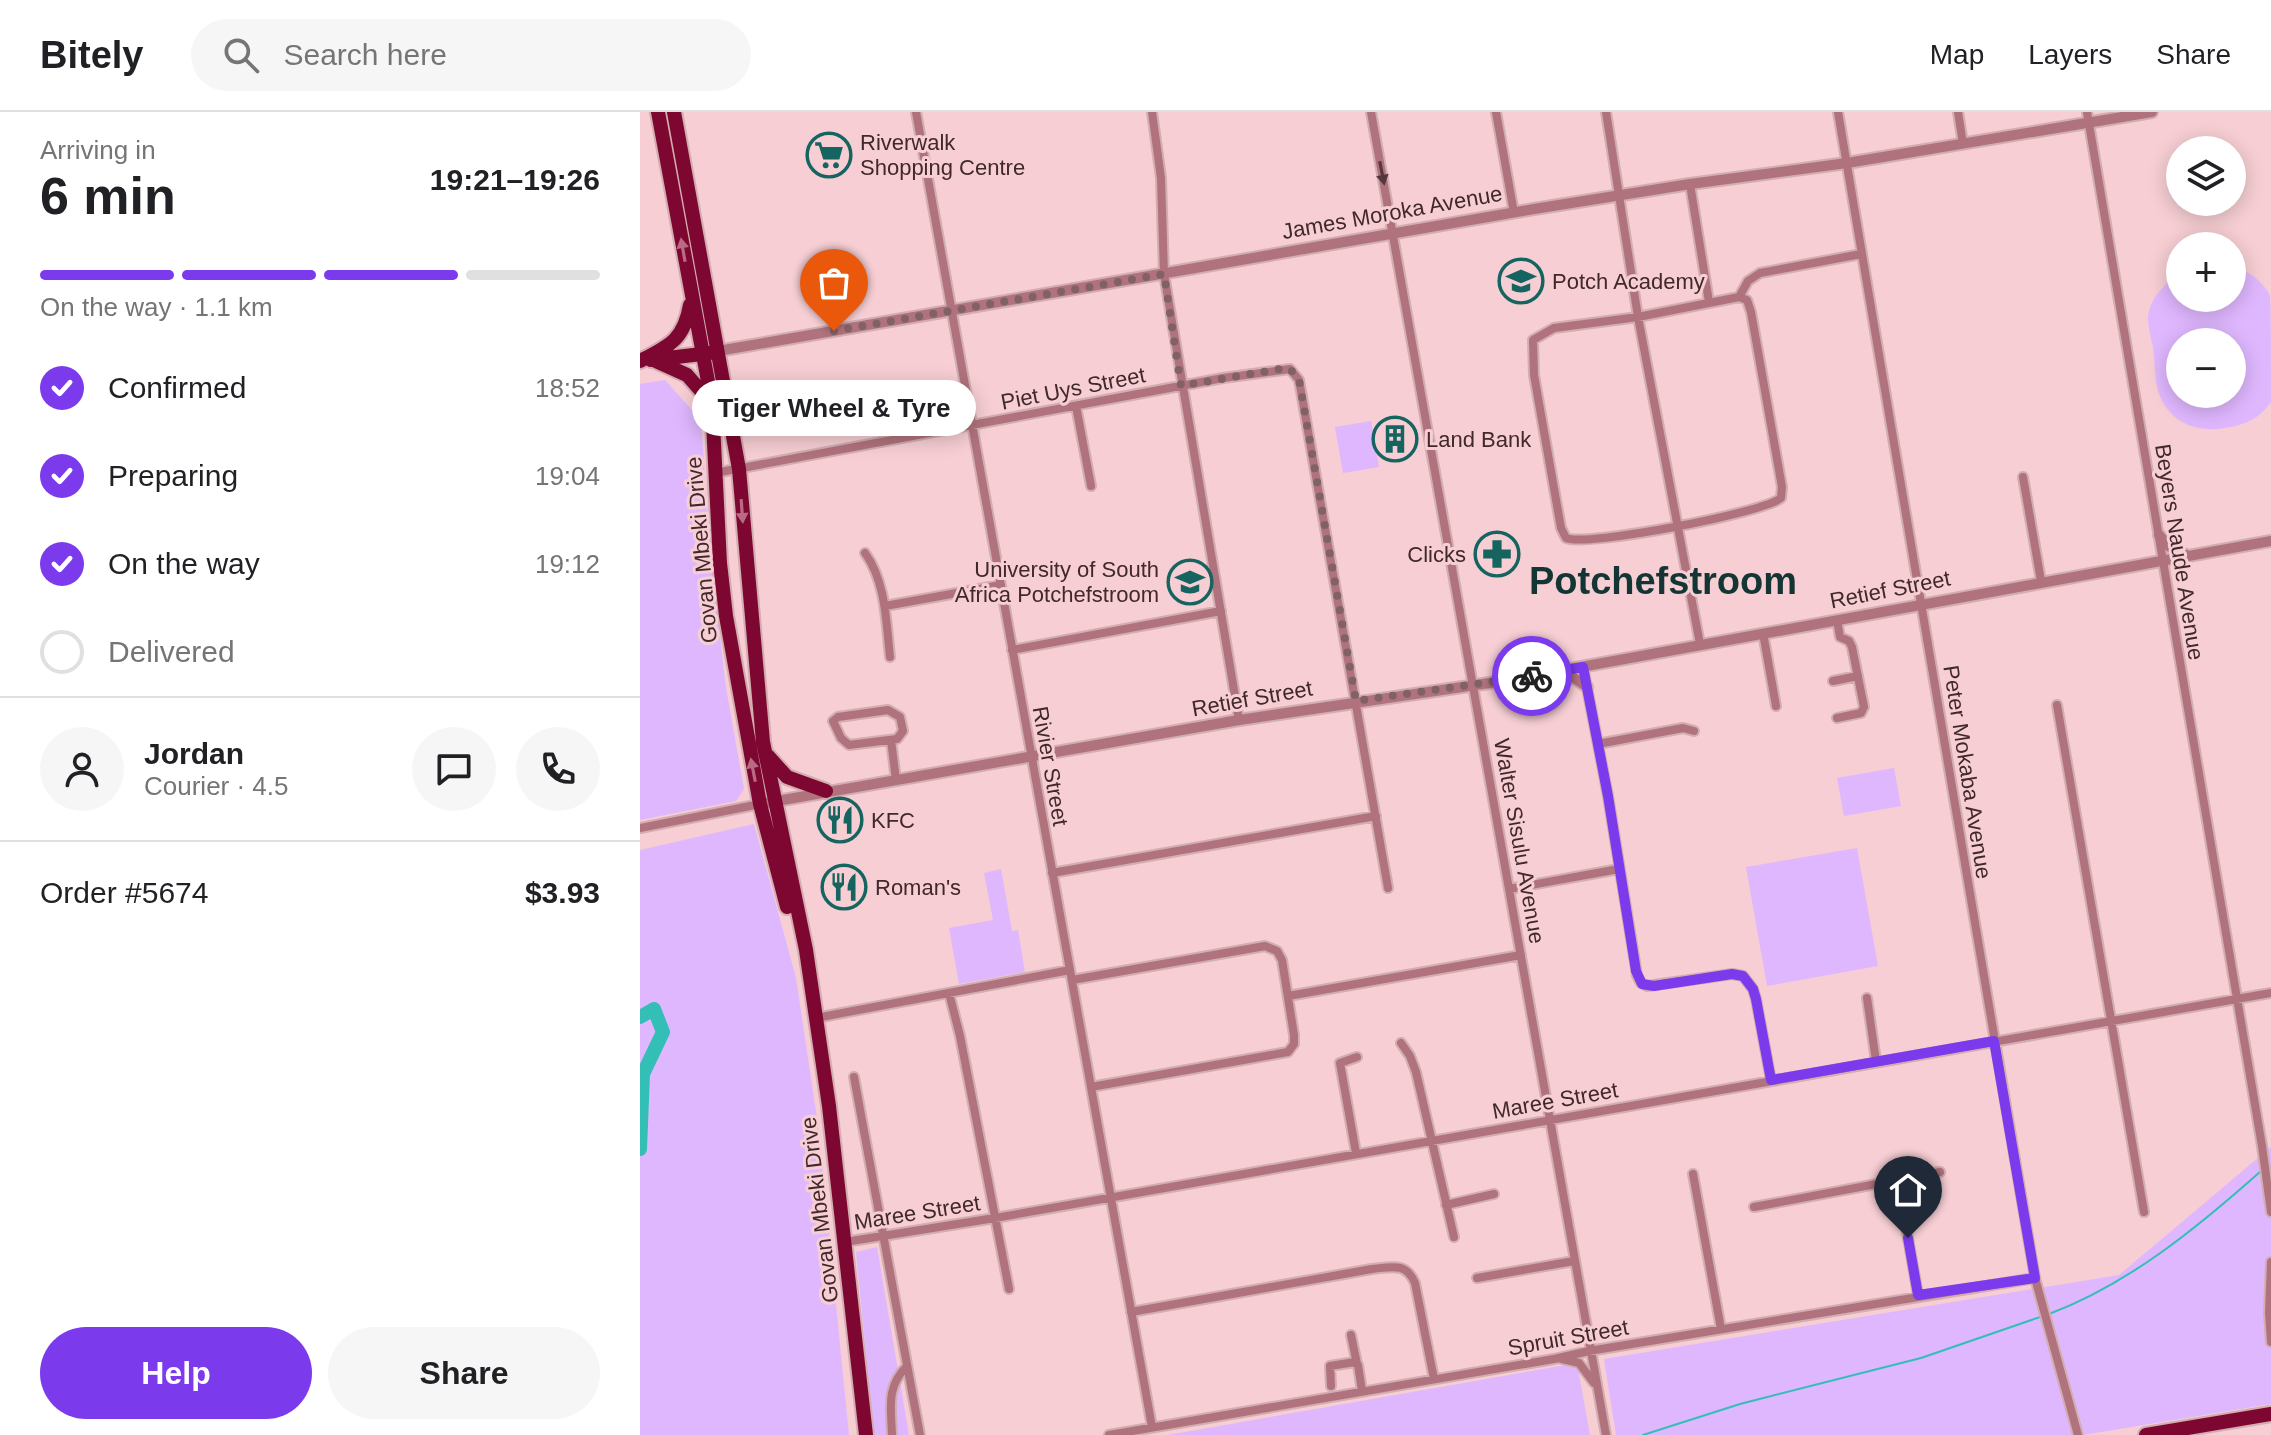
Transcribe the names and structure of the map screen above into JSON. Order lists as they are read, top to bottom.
{
  "streets": {
    "main road": ["James Moroka Avenue", "Govan Mbeki Drive"],
    "street": [
      "Piet Uys Street",
      "Beyers Naude Avenue",
      "Retief Street",
      "Rivier Street",
      "Peter Mokaba Avenue",
      "Walter Sisulu Avenue",
      "Maree Street",
      "Spruit Street"
    ]
  },
  "crossings": [
    ["James Moroka Avenue", "Govan Mbeki Drive"],
    ["James Moroka Avenue", "Beyers Naude Avenue"],
    ["James Moroka Avenue", "Rivier Street"],
    ["James Moroka Avenue", "Peter Mokaba Avenue"],
    ["James Moroka Avenue", "Walter Sisulu Avenue"],
    ["Piet Uys Street", "Govan Mbeki Drive"],
    ["Piet Uys Street", "Retief Street"],
    ["Piet Uys Street", "Rivier Street"],
    ["Govan Mbeki Drive", "Retief Street"],
    ["Govan Mbeki Drive", "Maree Street"],
    ["Beyers Naude Avenue", "Retief Street"],
    ["Beyers Naude Avenue", "Maree Street"],
    ["Retief Street", "Rivier Street"],
    ["Retief Street", "Peter Mokaba Avenue"],
    ["Retief Street", "Walter Sisulu Avenue"],
    ["Rivier Street", "Maree Street"],
    ["Rivier Street", "Spruit Street"],
    ["Peter Mokaba Avenue", "Maree Street"],
    ["Peter Mokaba Avenue", "Spruit Street"],
    ["Walter Sisulu Avenue", "Maree Street"],
    ["Walter Sisulu Avenue", "Spruit Street"]
  ],
  "districts": ["Potchefstroom"],
  "places": {
    "supermarket": ["Riverwalk Shopping Centre"],
    "school or university": ["Potch Academy", "University of South Africa Potchefstroom"],
    "other": ["Tiger Wheel & Tyre"],
    "building": ["Land Bank"],
    "pharmacy": ["Clicks"],
    "restaurant": ["KFC", "Roman's"]
  },
  "page": {
    "header": "Bitely",
    "search": "Search here",
    "nav": ["Map", "Layers", "Share"],
    "heading": ["6 min", "Arriving in", "19:21–19:26"],
    "panel": [
      "Jordan",
      "Courier · 4.5",
      "Order #5674",
      "$3.93"
    ],
    "map_buttons": ["+", "−"],
    "bar": "On the way · 1.1 km",
    "list": [
      ["Confirmed", "18:52"],
      ["Preparing", "19:04"],
      ["On the way", "19:12"],
      "Delivered"
    ],
    "bubble": "Tiger Wheel & Tyre",
    "buttons": ["Help", "Share"]
  }
}
